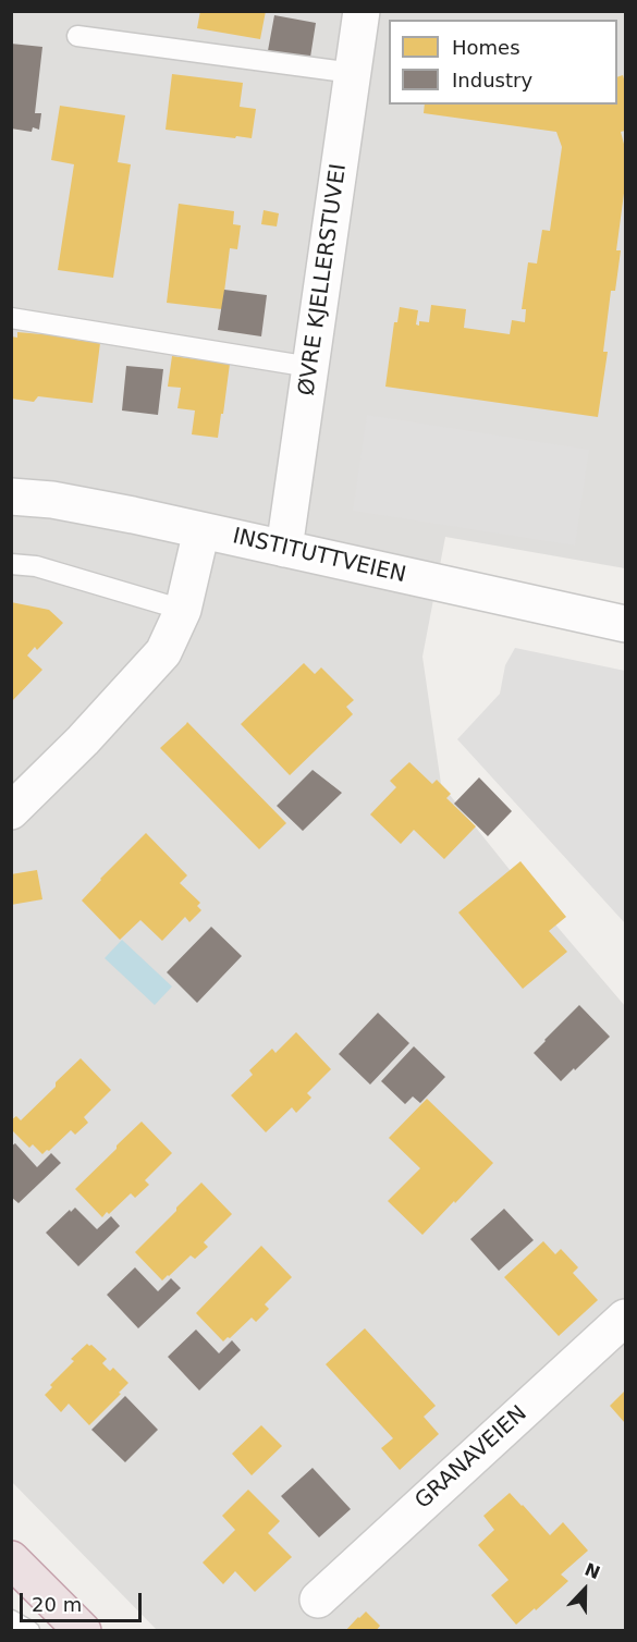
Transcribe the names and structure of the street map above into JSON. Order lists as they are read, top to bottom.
{
  "streets": {
    "street": ["ØVRE KJELLERSTUVEI", "INSTITUTTVEIEN", "GRANAVEIEN"]
  },
  "crossings": [
    ["ØVRE KJELLERSTUVEI", "INSTITUTTVEIEN"]
  ],
  "legend": ["Homes", "Industry"],
  "scale_bar": "20 m",
  "north": "top"
}
